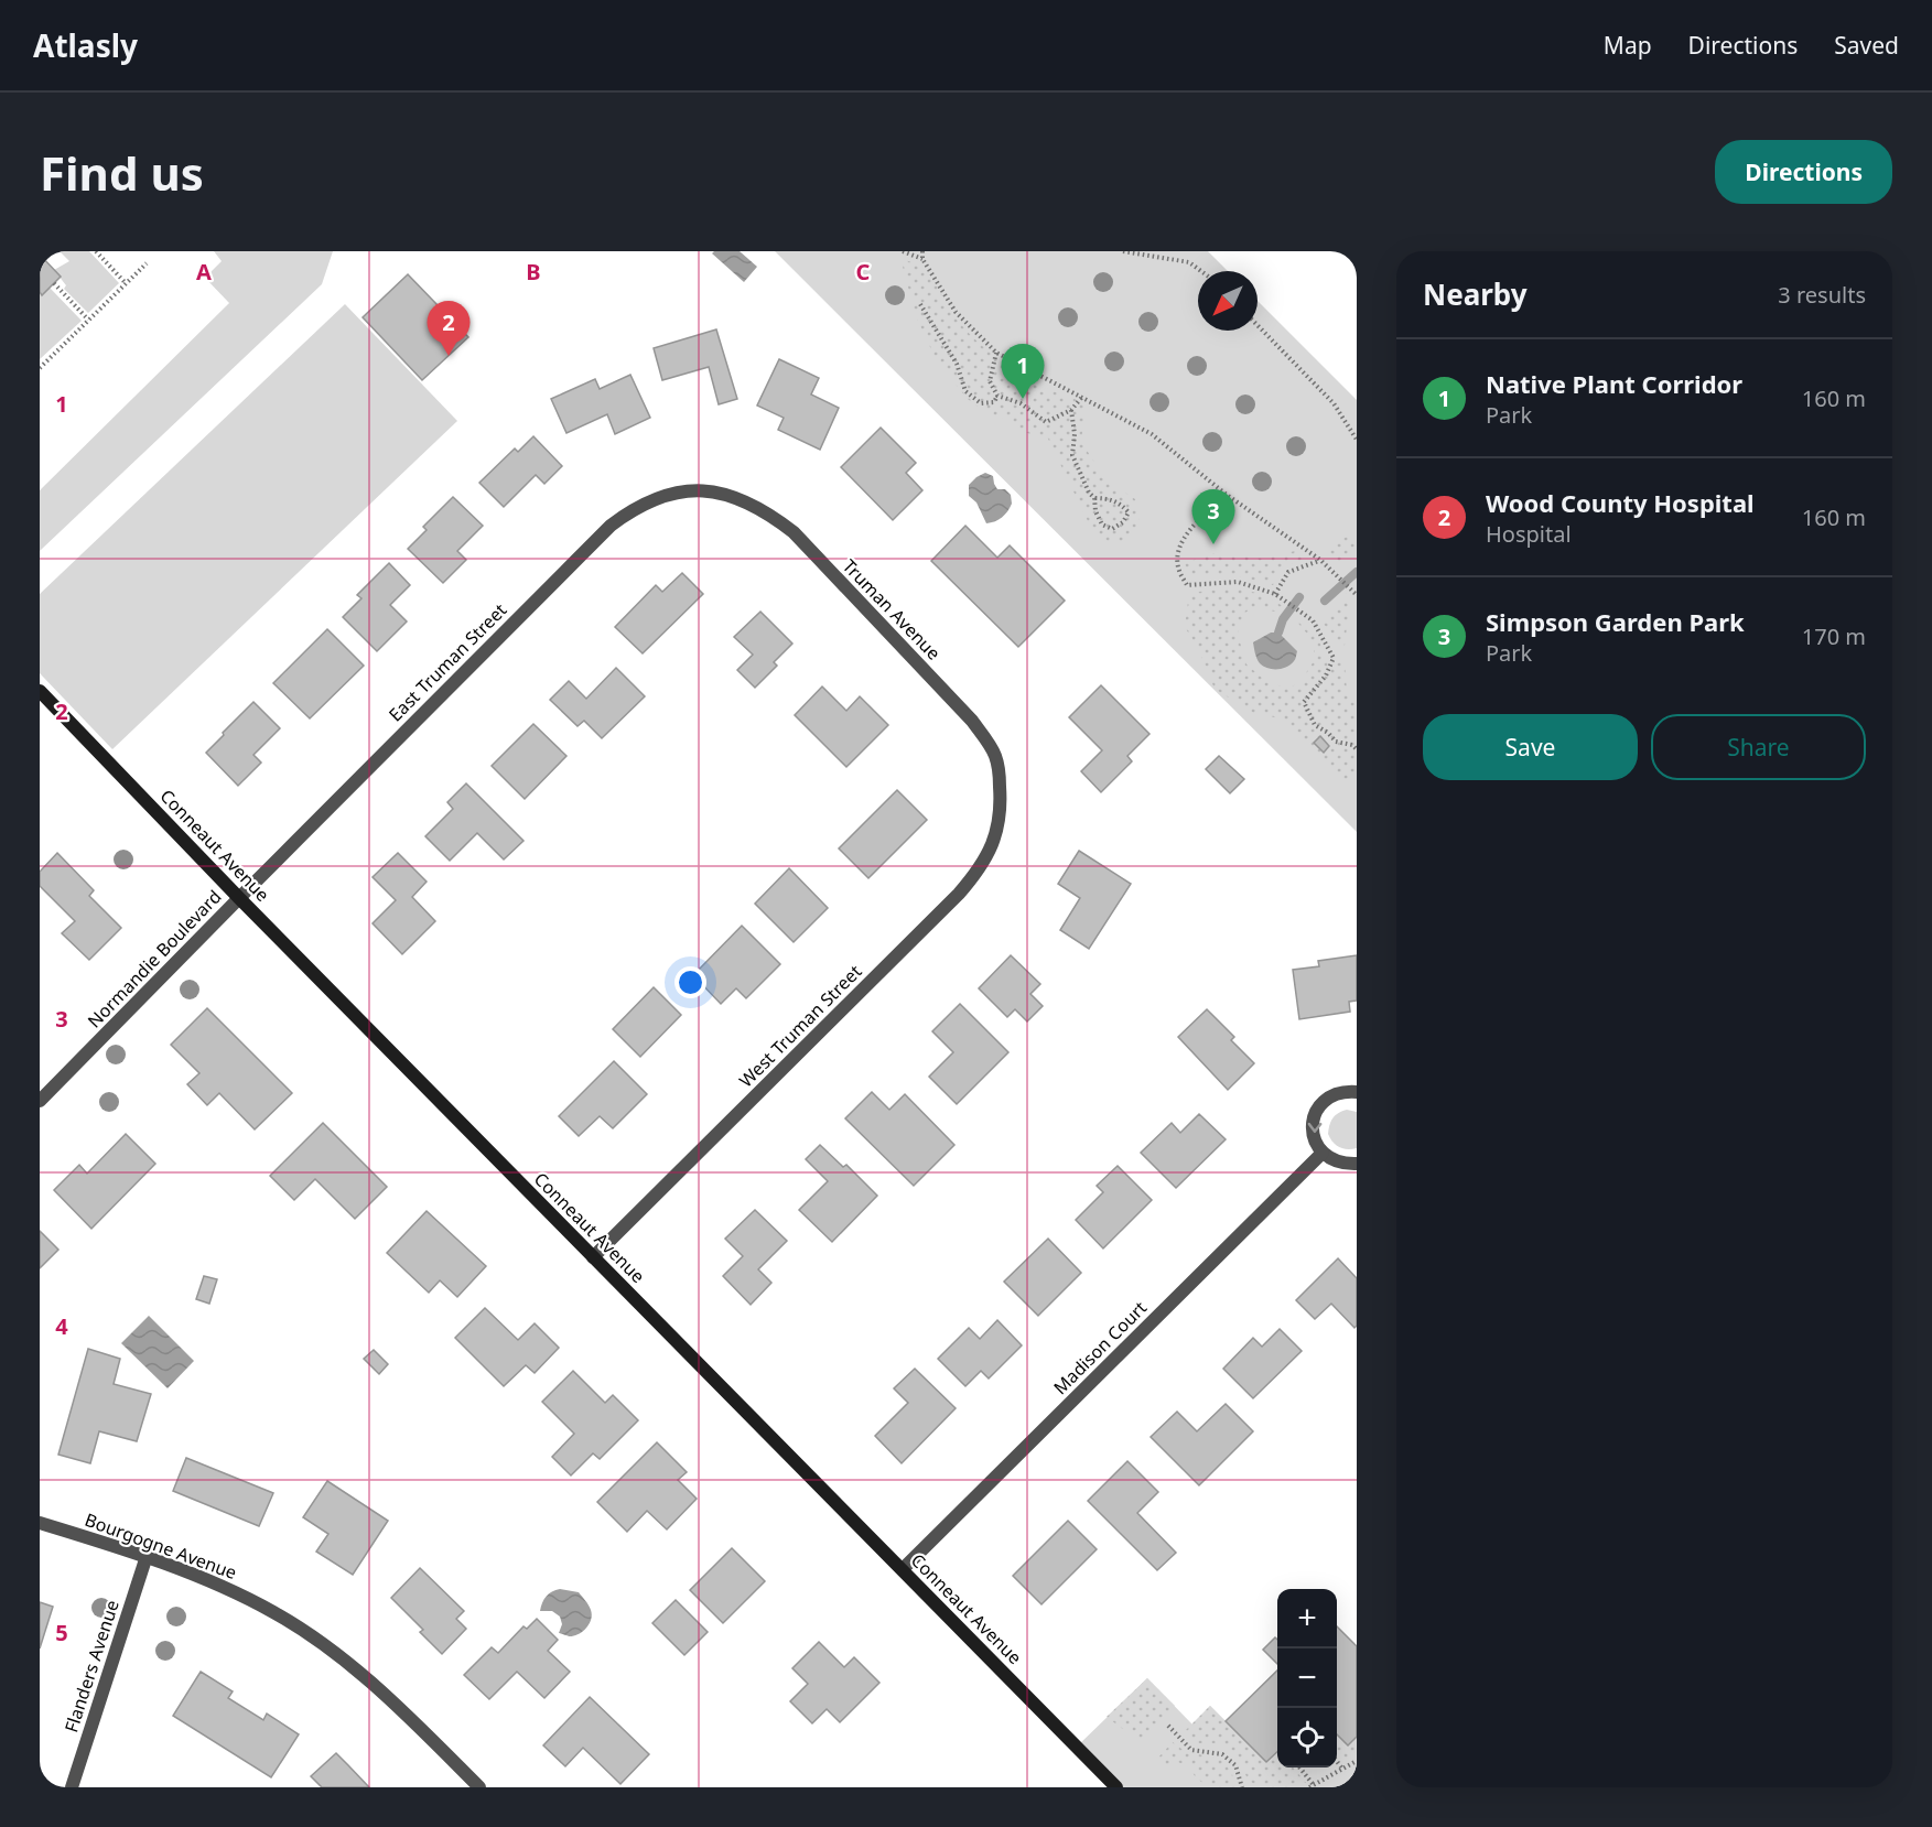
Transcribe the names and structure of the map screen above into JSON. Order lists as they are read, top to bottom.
{
  "streets": {
    "street": [
      "Truman Avenue",
      "East Truman Street",
      "Conneaut Avenue",
      "Normandie Boulevard",
      "West Truman Street",
      "Madison Court",
      "Bourgogne Avenue",
      "Flanders Avenue"
    ]
  },
  "crossings": [
    ["Truman Avenue", "East Truman Street"],
    ["Truman Avenue", "West Truman Street"],
    ["East Truman Street", "Conneaut Avenue"],
    ["East Truman Street", "Normandie Boulevard"],
    ["Conneaut Avenue", "Normandie Boulevard"],
    ["Conneaut Avenue", "West Truman Street"],
    ["Conneaut Avenue", "Madison Court"],
    ["Bourgogne Avenue", "Flanders Avenue"]
  ],
  "north": "bottom left",
  "page": {
    "header": "Atlasly",
    "nav": ["Map", "Directions", "Saved"],
    "buttons": [
      "Directions",
      ["Save", "Share"]
    ],
    "title": "Find us",
    "heading": ["Nearby", "3 results"],
    "pins": ["2", "1", "3"],
    "list": [
      {
        "mark": "1",
        "name": "Native Plant Corridor",
        "note": "Park",
        "value": "160 m"
      },
      {
        "mark": "2",
        "name": "Wood County Hospital",
        "note": "Hospital",
        "value": "160 m"
      },
      {
        "mark": "3",
        "name": "Simpson Garden Park",
        "note": "Park",
        "value": "170 m"
      }
    ],
    "map_buttons": ["+", "−"]
  },
  "grid": {
    "columns": ["A", "B", "C"],
    "rows": [
      "1",
      "2",
      "3",
      "4",
      "5"
    ]
  }
}
